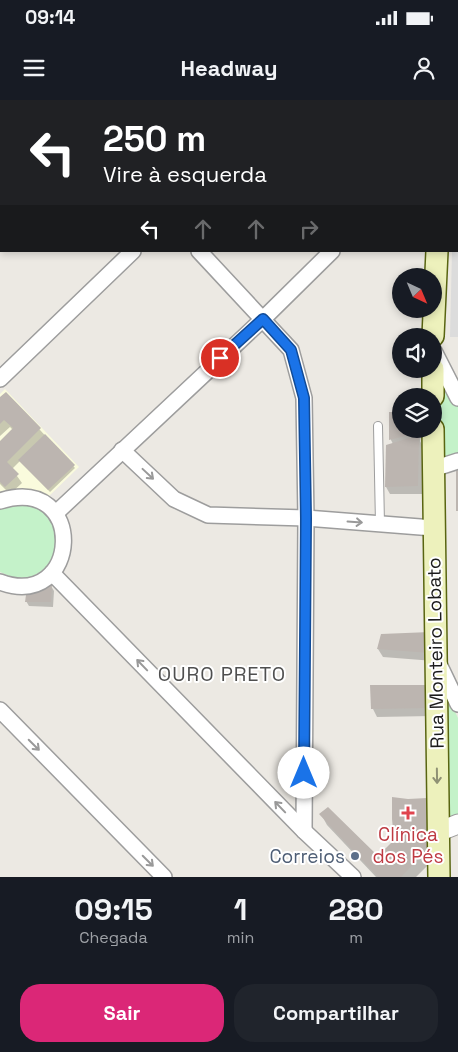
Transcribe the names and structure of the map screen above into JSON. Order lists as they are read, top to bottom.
{
  "streets": {
    "main road": ["Rua Monteiro Lobato"]
  },
  "one_way": ["Rua Monteiro Lobato"],
  "districts": ["OURO PRETO"],
  "places": {
    "health": ["Clínica dos Pés"],
    "other": ["Correios"]
  },
  "north": "bottom right",
  "page": {
    "status": "09:14",
    "header": "Headway",
    "turn": ["250 m", "Vire à esquerda"],
    "eta": [
      "09:15",
      "Chegada",
      "1",
      "min",
      "280",
      "m"
    ],
    "buttons": ["Sair", "Compartilhar"]
  }
}
